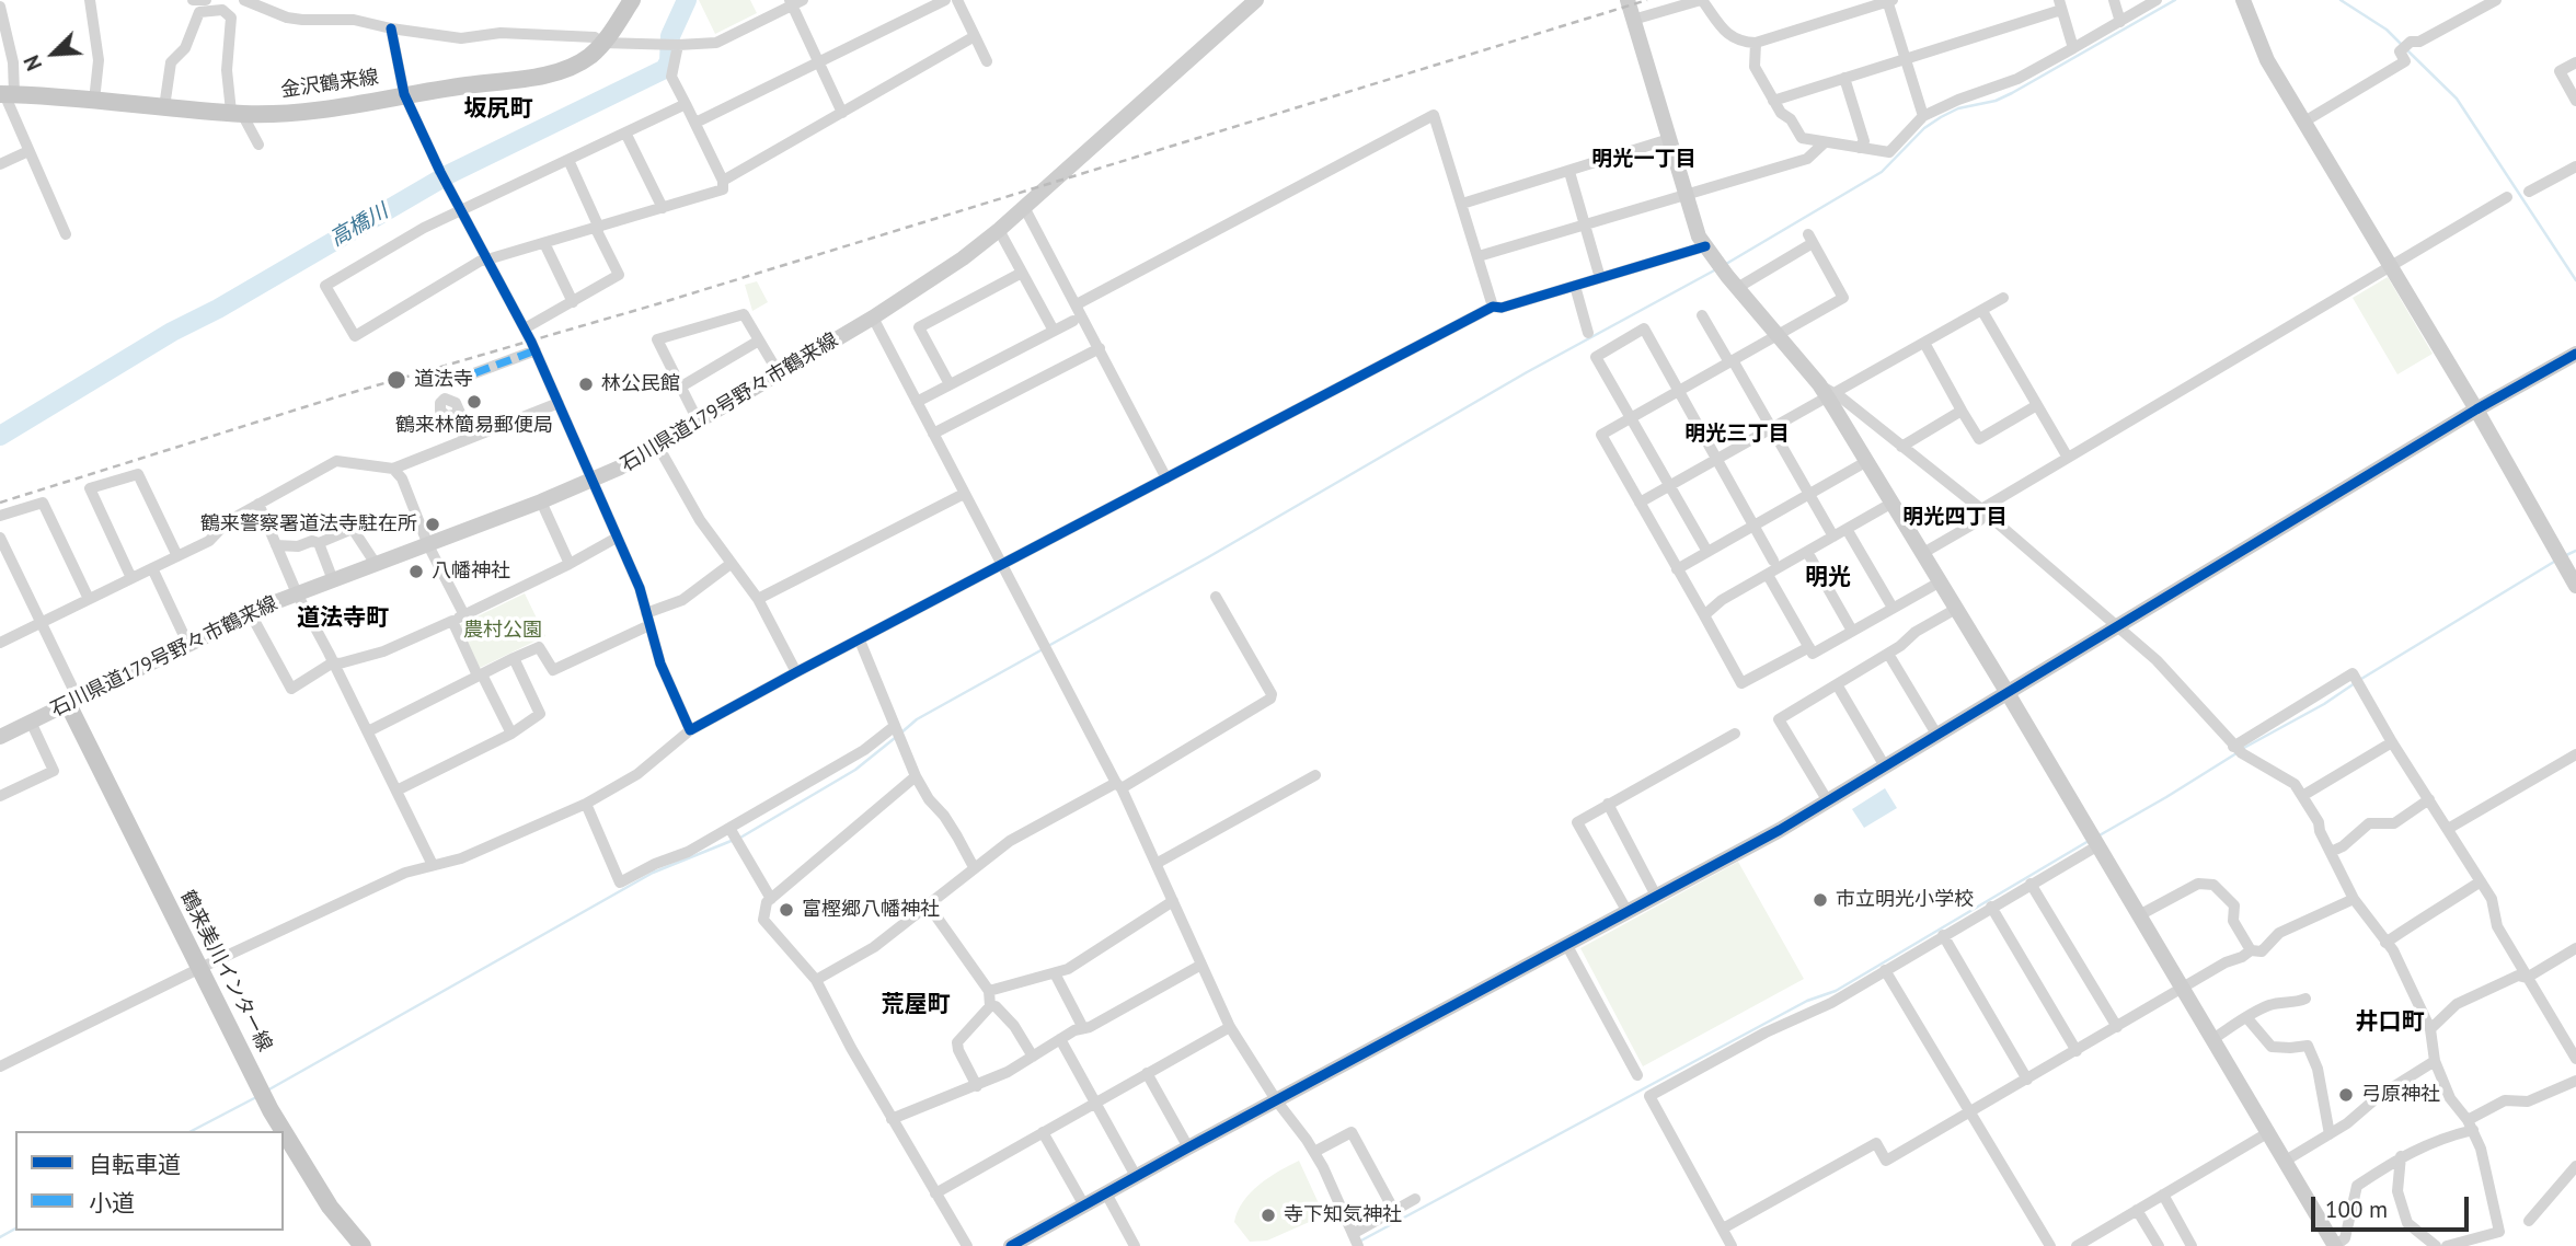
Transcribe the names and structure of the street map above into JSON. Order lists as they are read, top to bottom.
{
  "streets": {
    "main road": ["金沢鶴来線", "鶴来美川インター線"],
    "street": ["石川県道179号野々市鶴来線"]
  },
  "crossings": [
    ["石川県道179号野々市鶴来線", "鶴来美川インター線"]
  ],
  "districts": [
    "坂尻町",
    "明光一丁目",
    "明光三丁目",
    "明光四丁目",
    "明光",
    "道法寺町",
    "荒屋町",
    "井口町"
  ],
  "water": ["高橋川"],
  "parks": ["農村公園"],
  "places": [
    "道法寺",
    "林公民館",
    "鶴来林簡易郵便局",
    "鶴来警察署道法寺駐在所",
    "八幡神社",
    "市立明光小学校",
    "富樫郷八幡神社",
    "弓原神社",
    "寺下知気神社"
  ],
  "legend": ["自転車道", "小道"],
  "scale_bar": "100 m",
  "north": "bottom left"
}
